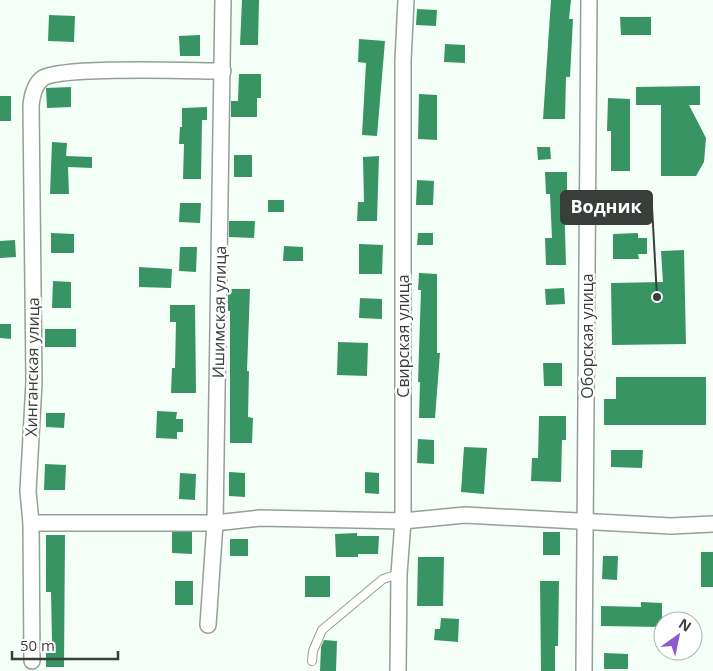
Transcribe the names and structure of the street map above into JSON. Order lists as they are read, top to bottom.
{
  "streets": {
    "street": [
      "Ишимская улица",
      "Свирская улица",
      "Оборская улица",
      "Хинганская улица"
    ]
  },
  "crossings": [
    ["Ишимская улица", "Хинганская улица"]
  ],
  "places": ["Водник"],
  "scale_bar": "50 m",
  "north": "top right"
}
